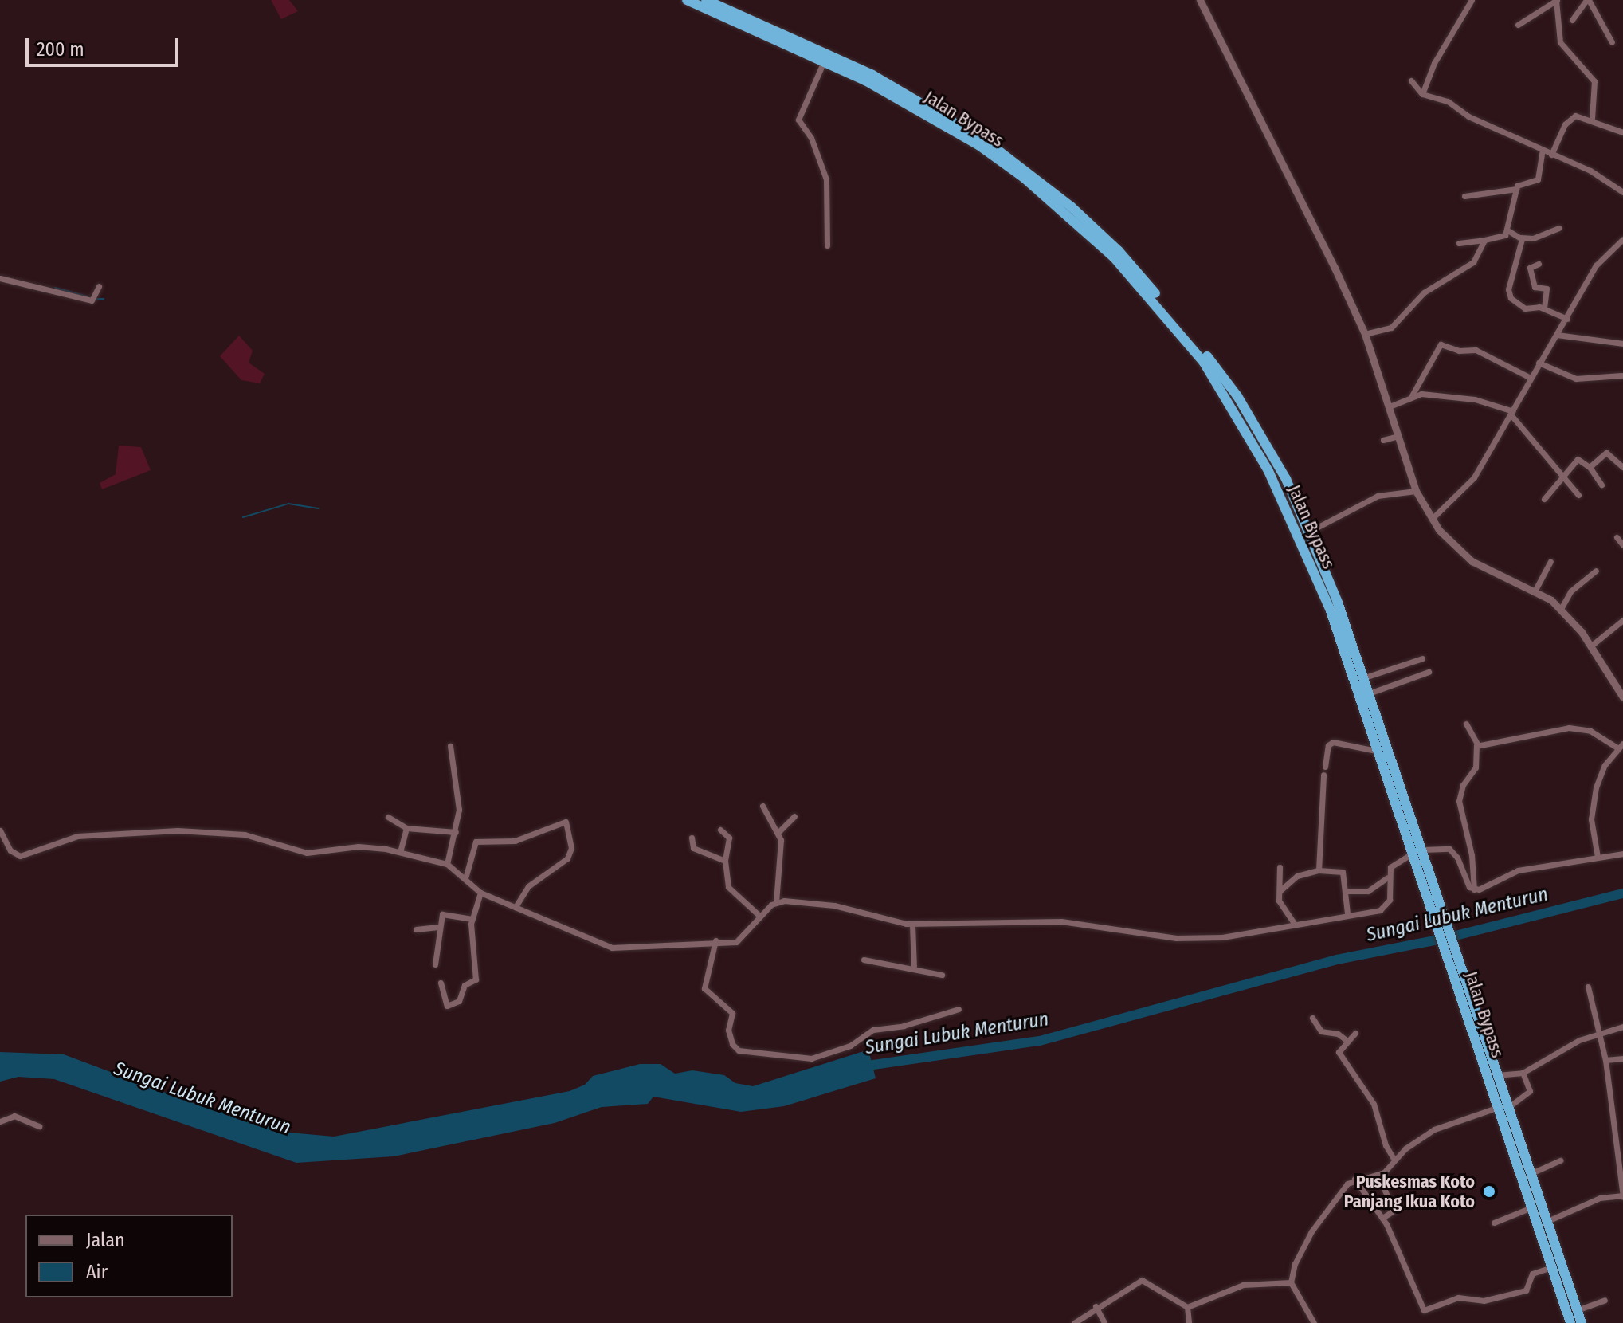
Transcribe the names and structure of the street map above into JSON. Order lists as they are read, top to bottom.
{
  "streets": {
    "highway": ["Jalan Bypass"]
  },
  "water": ["Sungai Lubuk Menturun"],
  "places": ["Puskesmas Koto Panjang Ikua Koto"],
  "legend": ["Jalan", "Air"],
  "scale_bar": "200 m"
}
